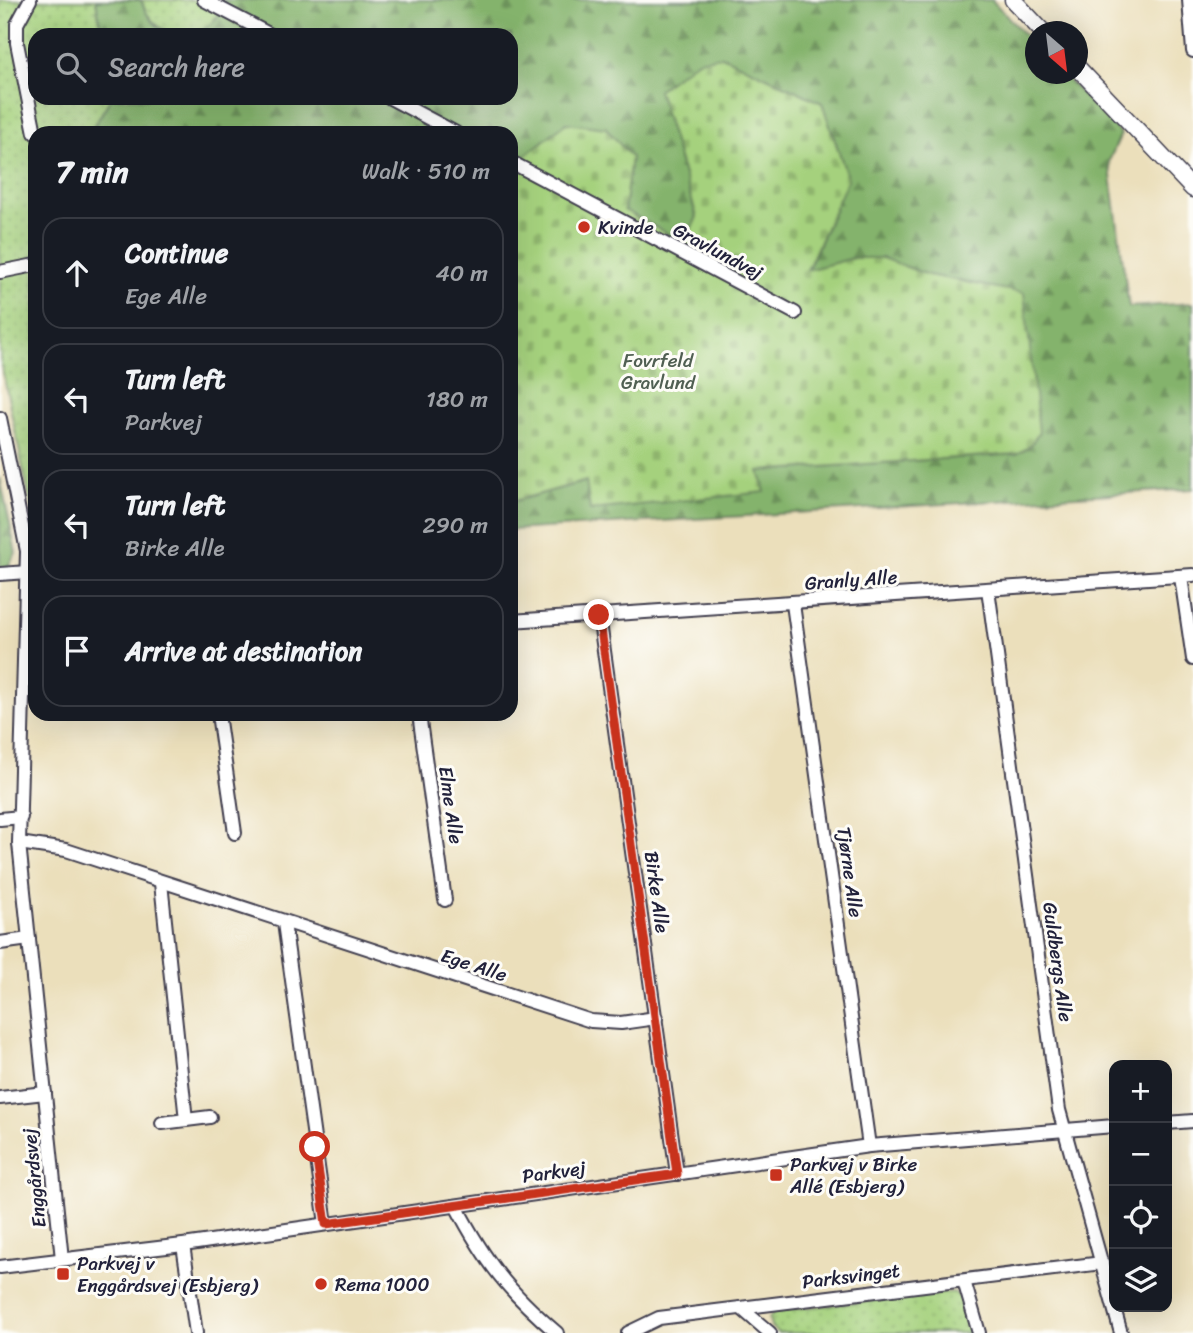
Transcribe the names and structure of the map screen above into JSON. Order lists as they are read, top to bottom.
{
  "streets": {
    "street": [
      "Gravlundvej",
      "Granly Alle",
      "Elme Alle",
      "Tjørne Alle",
      "Birke Alle",
      "Guldbergs Alle",
      "Ege Alle",
      "Parkvej",
      "Enggårdsvej",
      "Parksvinget"
    ]
  },
  "crossings": [
    ["Granly Alle", "Tjørne Alle"],
    ["Granly Alle", "Birke Alle"],
    ["Granly Alle", "Guldbergs Alle"],
    ["Tjørne Alle", "Parkvej"],
    ["Birke Alle", "Ege Alle"],
    ["Birke Alle", "Parkvej"],
    ["Guldbergs Alle", "Parkvej"],
    ["Guldbergs Alle", "Parksvinget"],
    ["Ege Alle", "Enggårdsvej"],
    ["Parkvej", "Enggårdsvej"]
  ],
  "parks": ["Fovrfeld Gravlund"],
  "places": {
    "other": ["Kvinde", "Rema 1000"],
    "transit": ["Parkvej v Birke Allé (Esbjerg)", "Parkvej v Enggårdsvej (Esbjerg)"]
  },
  "north": "bottom right",
  "page": {
    "search": "Search here",
    "heading": ["7 min", "Walk · 510 m"],
    "list": [
      ["Continue", "Ege Alle", "40 m"],
      ["Turn left", "Parkvej", "180 m"],
      ["Turn left", "Birke Alle", "290 m"],
      "Arrive at destination"
    ],
    "map_buttons": ["+", "−"]
  }
}
